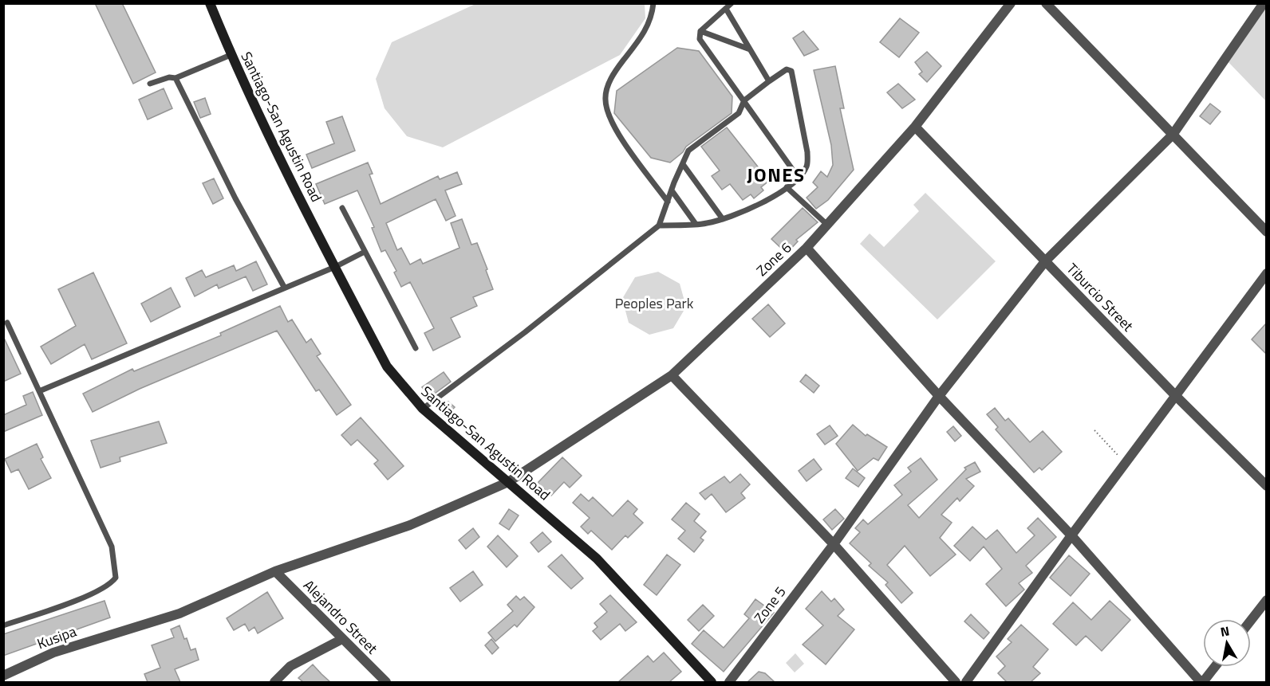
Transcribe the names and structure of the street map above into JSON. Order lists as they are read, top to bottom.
{
  "streets": {
    "main road": ["Santiago-San Agustin Road"],
    "street": [
      "Zone 6",
      "Tiburcio Street",
      "Zone 5",
      "Alejandro Street",
      "Kusipa"
    ]
  },
  "crossings": [
    ["Santiago-San Agustin Road", "Zone 6"],
    ["Zone 6", "Tiburcio Street"],
    ["Zone 6", "Alejandro Street"],
    ["Zone 6", "Kusipa"],
    ["Tiburcio Street", "Zone 5"],
    ["Alejandro Street", "Kusipa"]
  ],
  "districts": ["JONES"],
  "parks": ["Peoples Park"],
  "north": "top"
}
